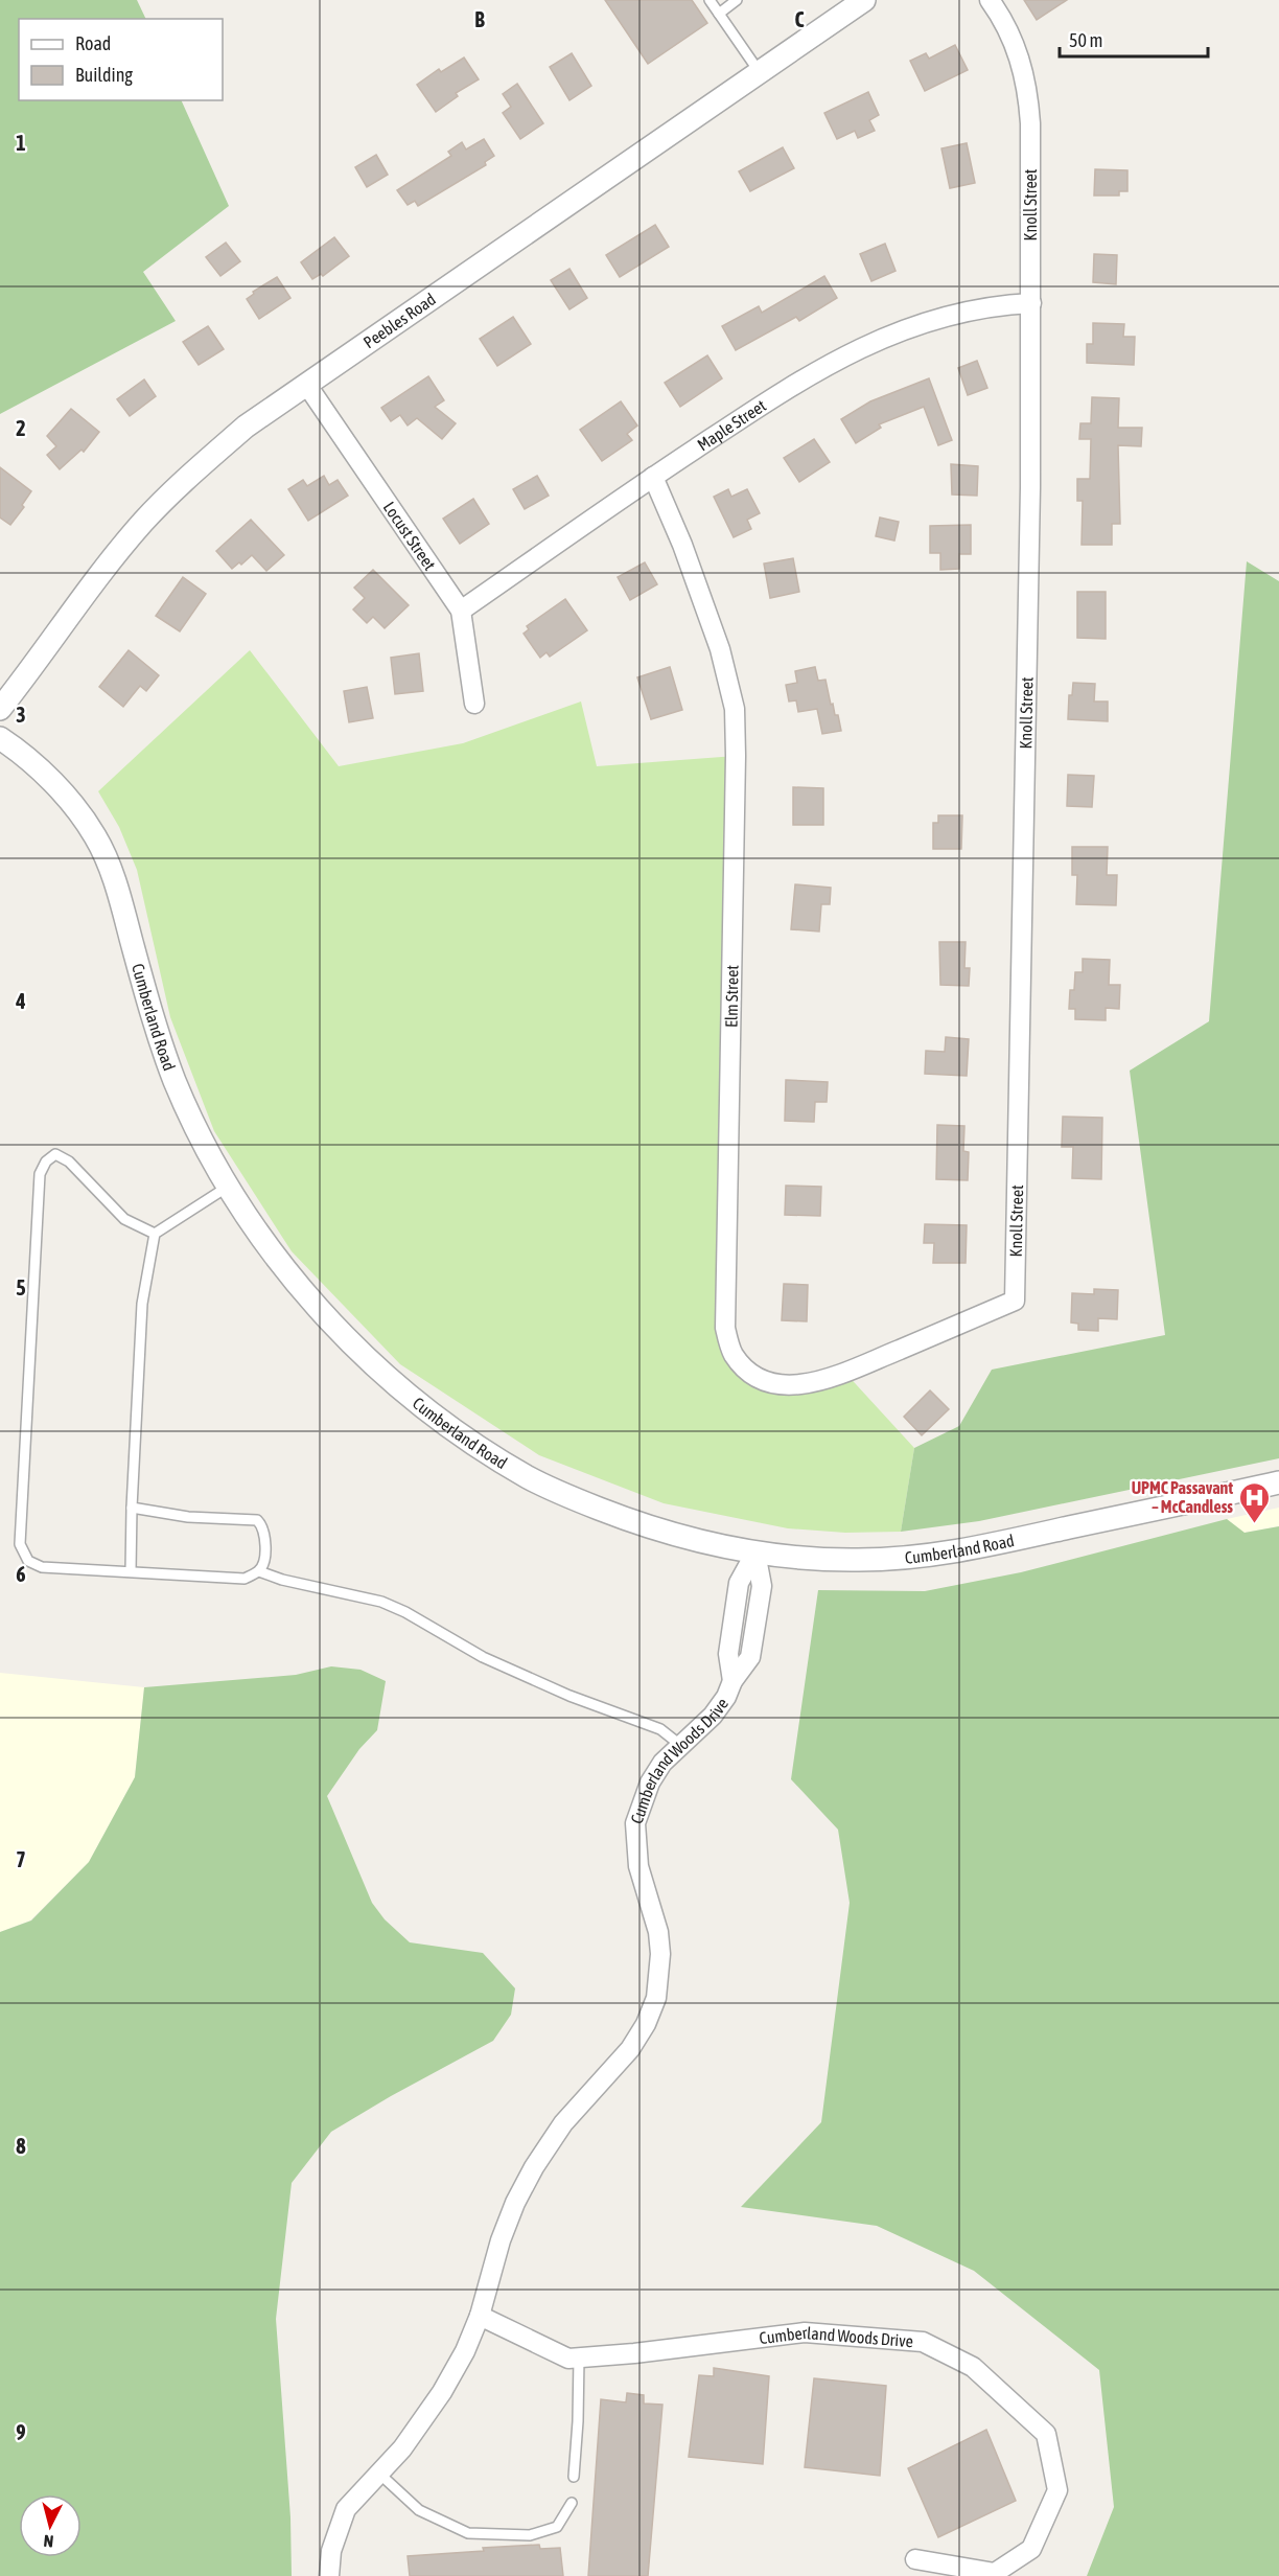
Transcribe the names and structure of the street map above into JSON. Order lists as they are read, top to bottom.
{
  "streets": {
    "street": [
      "Knoll Street",
      "Peebles Road",
      "Maple Street",
      "Locust Street",
      "Elm Street",
      "Cumberland Road",
      "Cumberland Woods Drive"
    ]
  },
  "crossings": [
    ["Knoll Street", "Maple Street"],
    ["Knoll Street", "Elm Street"],
    ["Peebles Road", "Locust Street"],
    ["Maple Street", "Locust Street"],
    ["Maple Street", "Elm Street"],
    ["Cumberland Road", "Cumberland Woods Drive"]
  ],
  "places": {
    "hospital": ["UPMC Passavant – McCandless"]
  },
  "legend": ["Road", "Building"],
  "scale_bar": "50 m",
  "north": "bottom",
  "grid": {
    "columns": ["B", "C"],
    "rows": [
      "1",
      "2",
      "3",
      "4",
      "5",
      "6",
      "7",
      "8",
      "9"
    ]
  }
}
